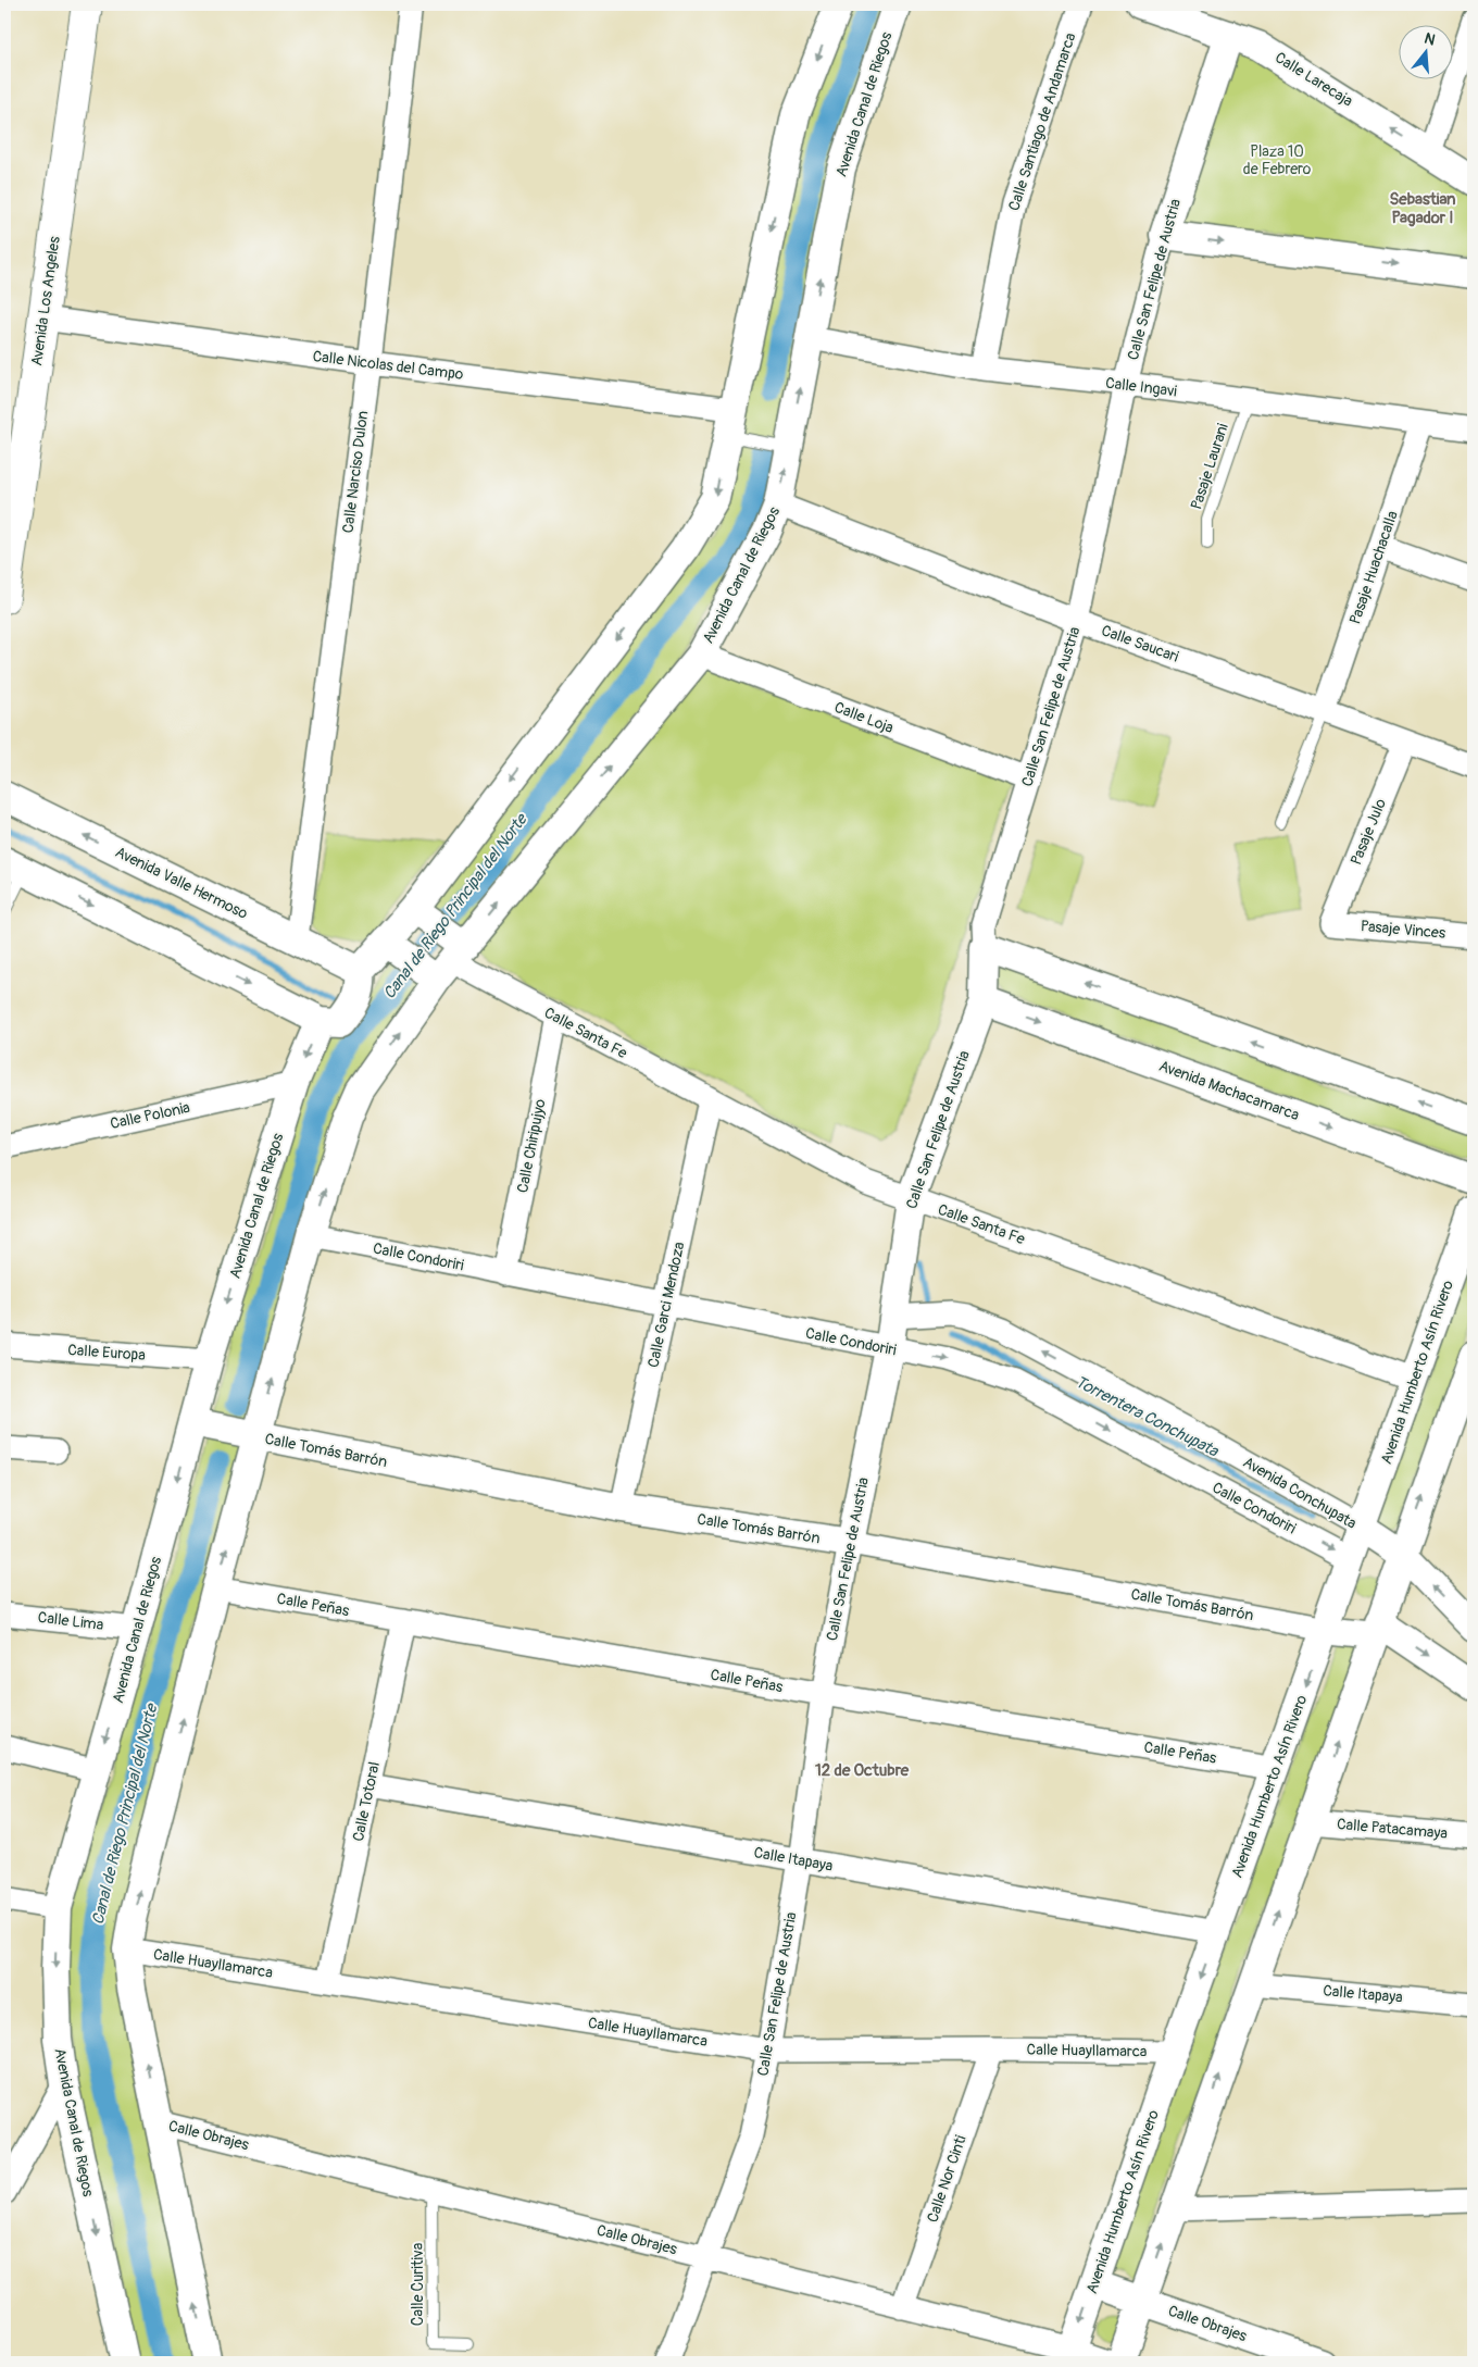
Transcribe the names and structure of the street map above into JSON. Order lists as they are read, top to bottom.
{
  "streets": {
    "main road": ["Avenida Los Angeles"],
    "street": [
      "Calle Larecaja",
      "Avenida Canal de Riegos",
      "Calle Santiago de Andamarca",
      "Calle San Felipe de Austria",
      "Calle Nicolas del Campo",
      "Calle Ingavi",
      "Calle Narciso Dulon",
      "Pasaje Huachacalla",
      "Calle Saucari",
      "Calle Loja",
      "Pasaje Julo",
      "Avenida Valle Hermoso",
      "Pasaje Vinces",
      "Calle Santa Fe",
      "Avenida Machacamarca",
      "Calle Polonia",
      "Calle Chiripujyo",
      "Calle Condoriri",
      "Calle Garci Mendoza",
      "Calle Europa",
      "Avenida Humberto Asín Rivero",
      "Calle Tomás Barrón",
      "Avenida Conchupata",
      "Calle Peñas",
      "Calle Lima",
      "Calle Totoral",
      "Calle Patacamaya",
      "Calle Itapaya",
      "Calle Huayllamarca",
      "Calle Obrajes",
      "Calle Nor Cinti"
    ],
    "lane": ["Pasaje Laurani", "Calle Curitiva"]
  },
  "crossings": [
    ["Calle Larecaja", "Calle San Felipe de Austria"],
    ["Avenida Canal de Riegos", "Calle Nicolas del Campo"],
    ["Avenida Canal de Riegos", "Calle Ingavi"],
    ["Avenida Canal de Riegos", "Calle Saucari"],
    ["Avenida Canal de Riegos", "Calle Loja"],
    ["Avenida Canal de Riegos", "Avenida Valle Hermoso"],
    ["Avenida Canal de Riegos", "Calle Santa Fe"],
    ["Avenida Canal de Riegos", "Calle Polonia"],
    ["Avenida Canal de Riegos", "Calle Condoriri"],
    ["Avenida Canal de Riegos", "Calle Europa"],
    ["Avenida Canal de Riegos", "Calle Tomás Barrón"],
    ["Avenida Canal de Riegos", "Calle Peñas"],
    ["Avenida Canal de Riegos", "Calle Lima"],
    ["Avenida Canal de Riegos", "Calle Huayllamarca"],
    ["Avenida Canal de Riegos", "Calle Obrajes"],
    ["Calle Santiago de Andamarca", "Calle Ingavi"],
    ["Calle San Felipe de Austria", "Calle Ingavi"],
    ["Calle San Felipe de Austria", "Calle Saucari"],
    ["Calle San Felipe de Austria", "Calle Loja"],
    ["Calle San Felipe de Austria", "Calle Santa Fe"],
    ["Calle San Felipe de Austria", "Avenida Machacamarca"],
    ["Calle San Felipe de Austria", "Calle Condoriri"],
    ["Calle San Felipe de Austria", "Calle Tomás Barrón"],
    ["Calle San Felipe de Austria", "Avenida Conchupata"],
    ["Calle San Felipe de Austria", "Calle Peñas"],
    ["Calle San Felipe de Austria", "Calle Itapaya"],
    ["Calle San Felipe de Austria", "Calle Huayllamarca"],
    ["Calle San Felipe de Austria", "Calle Obrajes"],
    ["Avenida Los Angeles", "Calle Nicolas del Campo"],
    ["Calle Nicolas del Campo", "Calle Narciso Dulon"],
    ["Calle Ingavi", "Pasaje Laurani"],
    ["Calle Ingavi", "Pasaje Huachacalla"],
    ["Calle Narciso Dulon", "Avenida Valle Hermoso"],
    ["Pasaje Huachacalla", "Calle Saucari"],
    ["Calle Saucari", "Pasaje Julo"],
    ["Pasaje Julo", "Pasaje Vinces"],
    ["Calle Santa Fe", "Calle Chiripujyo"],
    ["Calle Santa Fe", "Calle Garci Mendoza"],
    ["Calle Santa Fe", "Avenida Humberto Asín Rivero"],
    ["Calle Chiripujyo", "Calle Condoriri"],
    ["Calle Condoriri", "Calle Garci Mendoza"],
    ["Calle Condoriri", "Avenida Humberto Asín Rivero"],
    ["Calle Garci Mendoza", "Calle Tomás Barrón"],
    ["Avenida Humberto Asín Rivero", "Calle Tomás Barrón"],
    ["Avenida Humberto Asín Rivero", "Avenida Conchupata"],
    ["Avenida Humberto Asín Rivero", "Calle Peñas"],
    ["Avenida Humberto Asín Rivero", "Calle Itapaya"],
    ["Avenida Humberto Asín Rivero", "Calle Huayllamarca"],
    ["Avenida Humberto Asín Rivero", "Calle Obrajes"],
    ["Calle Peñas", "Calle Totoral"],
    ["Calle Totoral", "Calle Itapaya"],
    ["Calle Totoral", "Calle Huayllamarca"],
    ["Calle Huayllamarca", "Calle Nor Cinti"],
    ["Calle Obrajes", "Calle Nor Cinti"],
    ["Calle Obrajes", "Calle Curitiva"]
  ],
  "one_way": ["Calle Condoriri", "Avenida Conchupata"],
  "districts": ["Sebastian Pagador I", "12 de Octubre"],
  "water": ["Canal de Riego Principal del Norte", "Torrentera Conchupata"],
  "parks": ["Plaza 10 de Febrero"],
  "north": "top"
}
